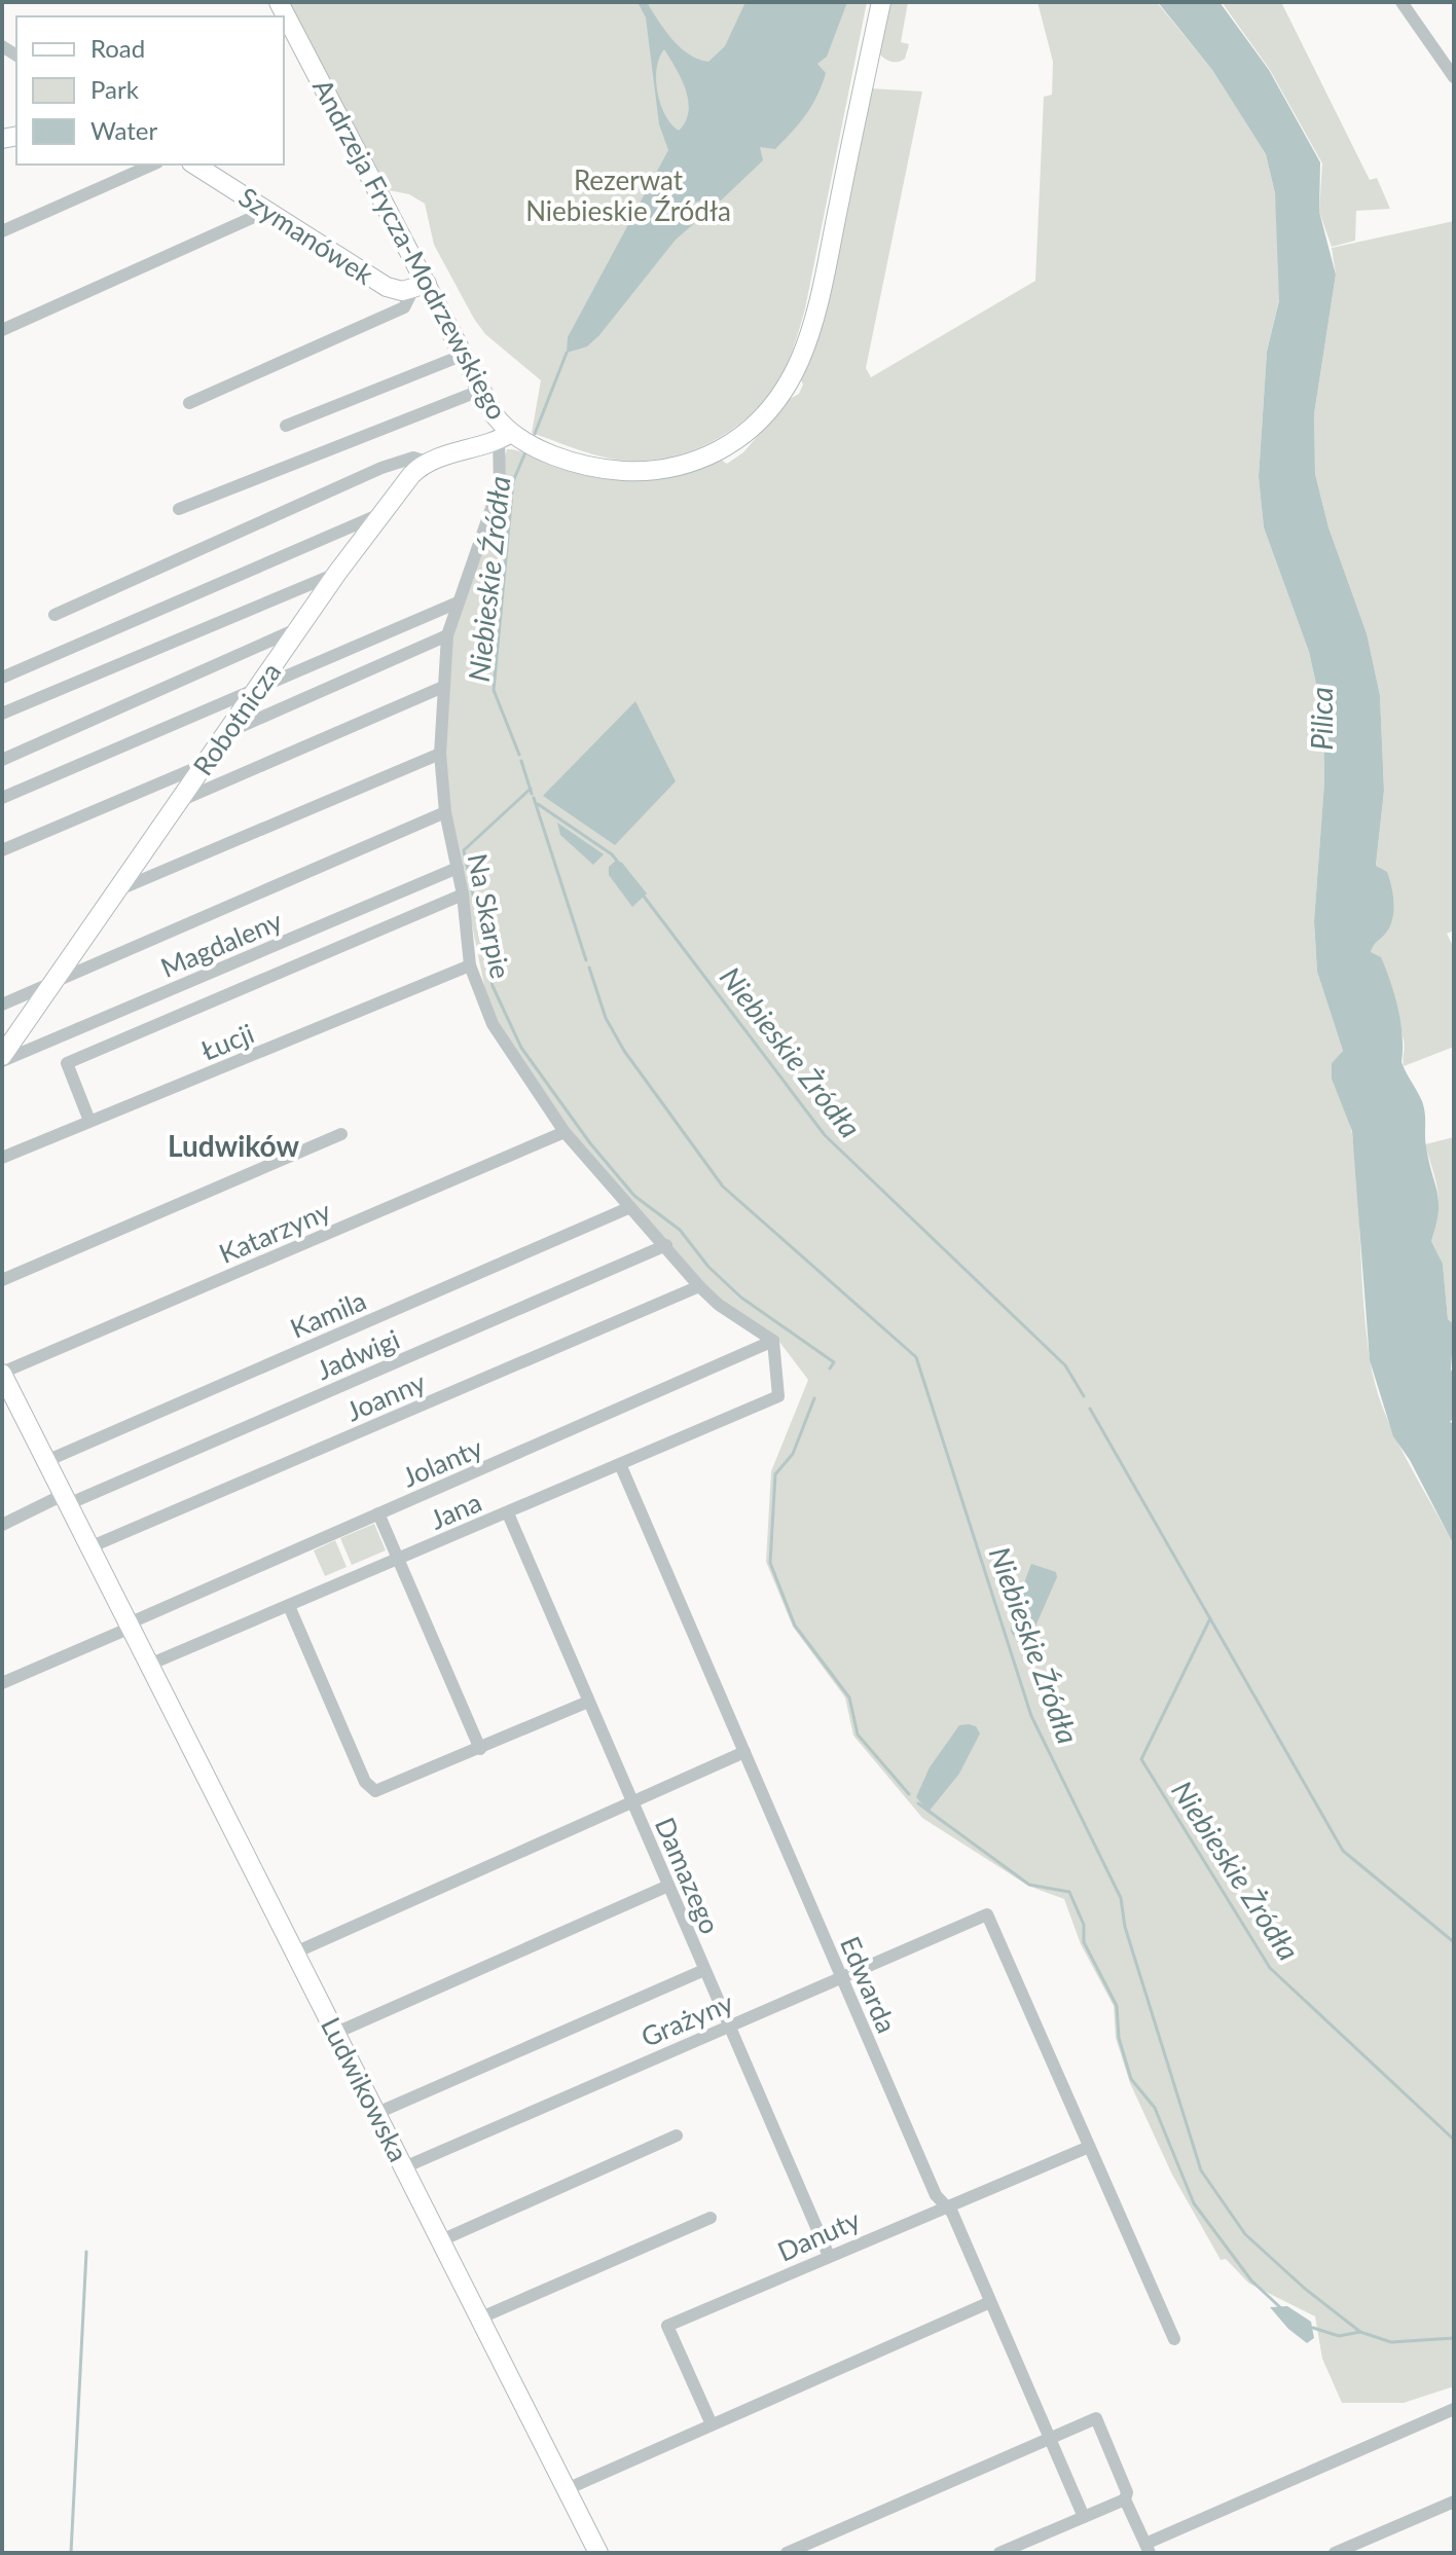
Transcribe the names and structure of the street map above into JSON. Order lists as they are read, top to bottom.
{
  "streets": {
    "street": [
      "Szymanówek",
      "Andrzeja Frycza-Modrzewskiego",
      "Robotnicza",
      "Na Skarpie",
      "Magdaleny",
      "Łucji",
      "Katarzyny",
      "Kamila",
      "Jadwigi",
      "Joanny",
      "Jolanty",
      "Jana",
      "Damazego",
      "Edwarda",
      "Grażyny",
      "Ludwikowska",
      "Danuty"
    ]
  },
  "crossings": [
    ["Szymanówek", "Andrzeja Frycza-Modrzewskiego"],
    ["Andrzeja Frycza-Modrzewskiego", "Na Skarpie"],
    ["Robotnicza", "Magdaleny"],
    ["Na Skarpie", "Magdaleny"],
    ["Na Skarpie", "Łucji"],
    ["Na Skarpie", "Katarzyny"],
    ["Na Skarpie", "Kamila"],
    ["Na Skarpie", "Jadwigi"],
    ["Na Skarpie", "Joanny"],
    ["Na Skarpie", "Jolanty"],
    ["Na Skarpie", "Jana"],
    ["Katarzyny", "Ludwikowska"],
    ["Kamila", "Ludwikowska"],
    ["Jadwigi", "Ludwikowska"],
    ["Joanny", "Ludwikowska"],
    ["Jolanty", "Jana"],
    ["Jolanty", "Ludwikowska"],
    ["Jana", "Damazego"],
    ["Jana", "Edwarda"],
    ["Jana", "Ludwikowska"],
    ["Damazego", "Grażyny"],
    ["Damazego", "Danuty"],
    ["Edwarda", "Grażyny"],
    ["Edwarda", "Danuty"],
    ["Grażyny", "Ludwikowska"],
    ["Grażyny", "Danuty"]
  ],
  "districts": ["Ludwików"],
  "water": ["Niebieskie Źródła", "Pilica", "Niebieskie Żródła"],
  "parks": ["Rezerwat Niebieskie Źródła"],
  "legend": ["Road", "Park", "Water"]
}
